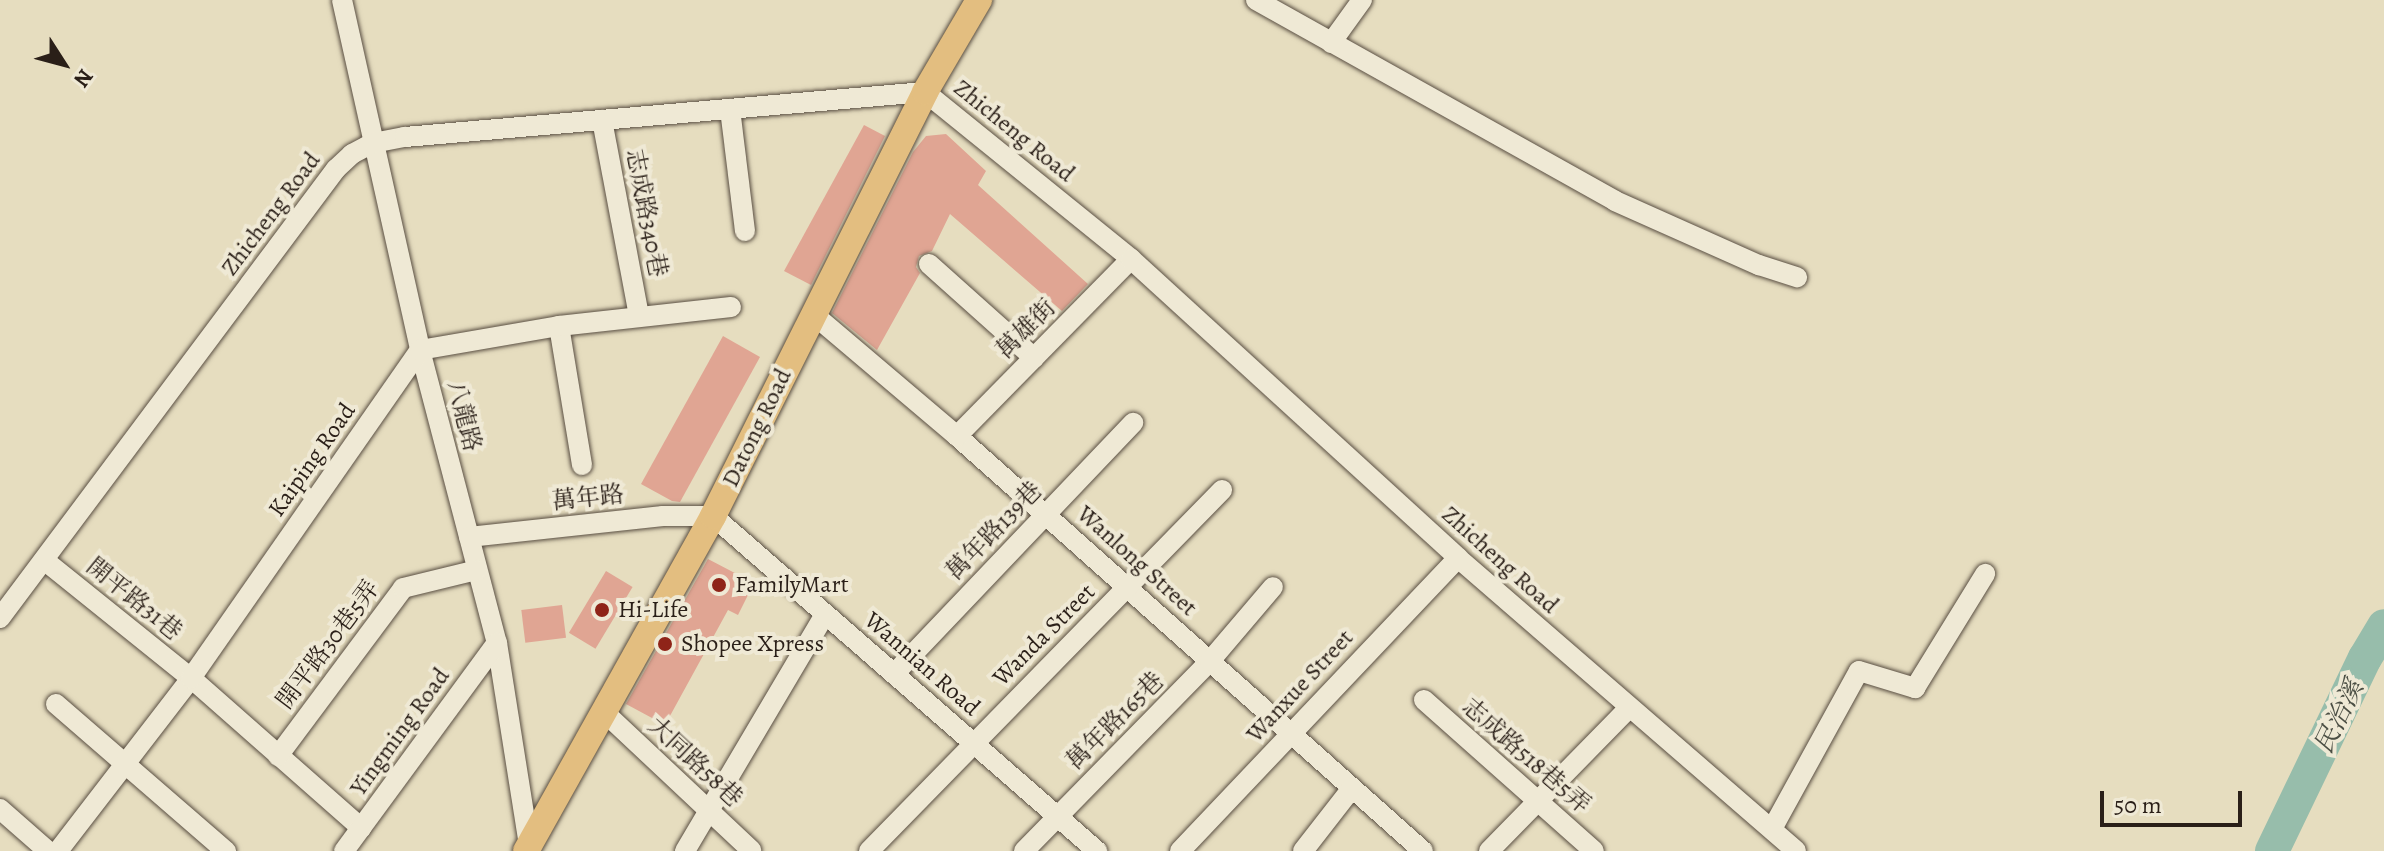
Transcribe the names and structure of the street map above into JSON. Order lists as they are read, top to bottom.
{
  "streets": {
    "main road": ["Datong Road"],
    "street": [
      "Zhicheng Road",
      "志成路340巷",
      "萬雄街",
      "八龍路",
      "Kaiping Road",
      "萬年路",
      "萬年路139巷",
      "Wanlong Street",
      "開平路31巷",
      "Wanda Street",
      "開平路30巷5弄",
      "Wannian Road",
      "Wanxue Street",
      "萬年路165巷",
      "Yingming Road",
      "志成路518巷5弄",
      "大同路58巷"
    ]
  },
  "crossings": [
    ["Zhicheng Road", "志成路340巷"],
    ["Zhicheng Road", "萬雄街"],
    ["Zhicheng Road", "八龍路"],
    ["Zhicheng Road", "Datong Road"],
    ["Zhicheng Road", "開平路31巷"],
    ["Zhicheng Road", "Wanxue Street"],
    ["萬雄街", "Wanlong Street"],
    ["八龍路", "Datong Road"],
    ["八龍路", "Kaiping Road"],
    ["八龍路", "萬年路"],
    ["八龍路", "開平路30巷5弄"],
    ["八龍路", "Yingming Road"],
    ["Datong Road", "萬年路"],
    ["Datong Road", "Wanlong Street"],
    ["Datong Road", "Wannian Road"],
    ["Datong Road", "大同路58巷"],
    ["Kaiping Road", "開平路31巷"],
    ["萬年路", "Wannian Road"],
    ["萬年路139巷", "Wanlong Street"],
    ["萬年路139巷", "Wannian Road"],
    ["Wanlong Street", "Wanda Street"],
    ["Wanlong Street", "Wanxue Street"],
    ["Wanlong Street", "萬年路165巷"],
    ["開平路31巷", "開平路30巷5弄"],
    ["開平路31巷", "Yingming Road"],
    ["Wanda Street", "Wannian Road"],
    ["Wannian Road", "萬年路165巷"]
  ],
  "water": ["民治溪"],
  "places": ["FamilyMart", "Hi-Life", "Shopee Xpress"],
  "scale_bar": "50 m",
  "north": "bottom right"
}
